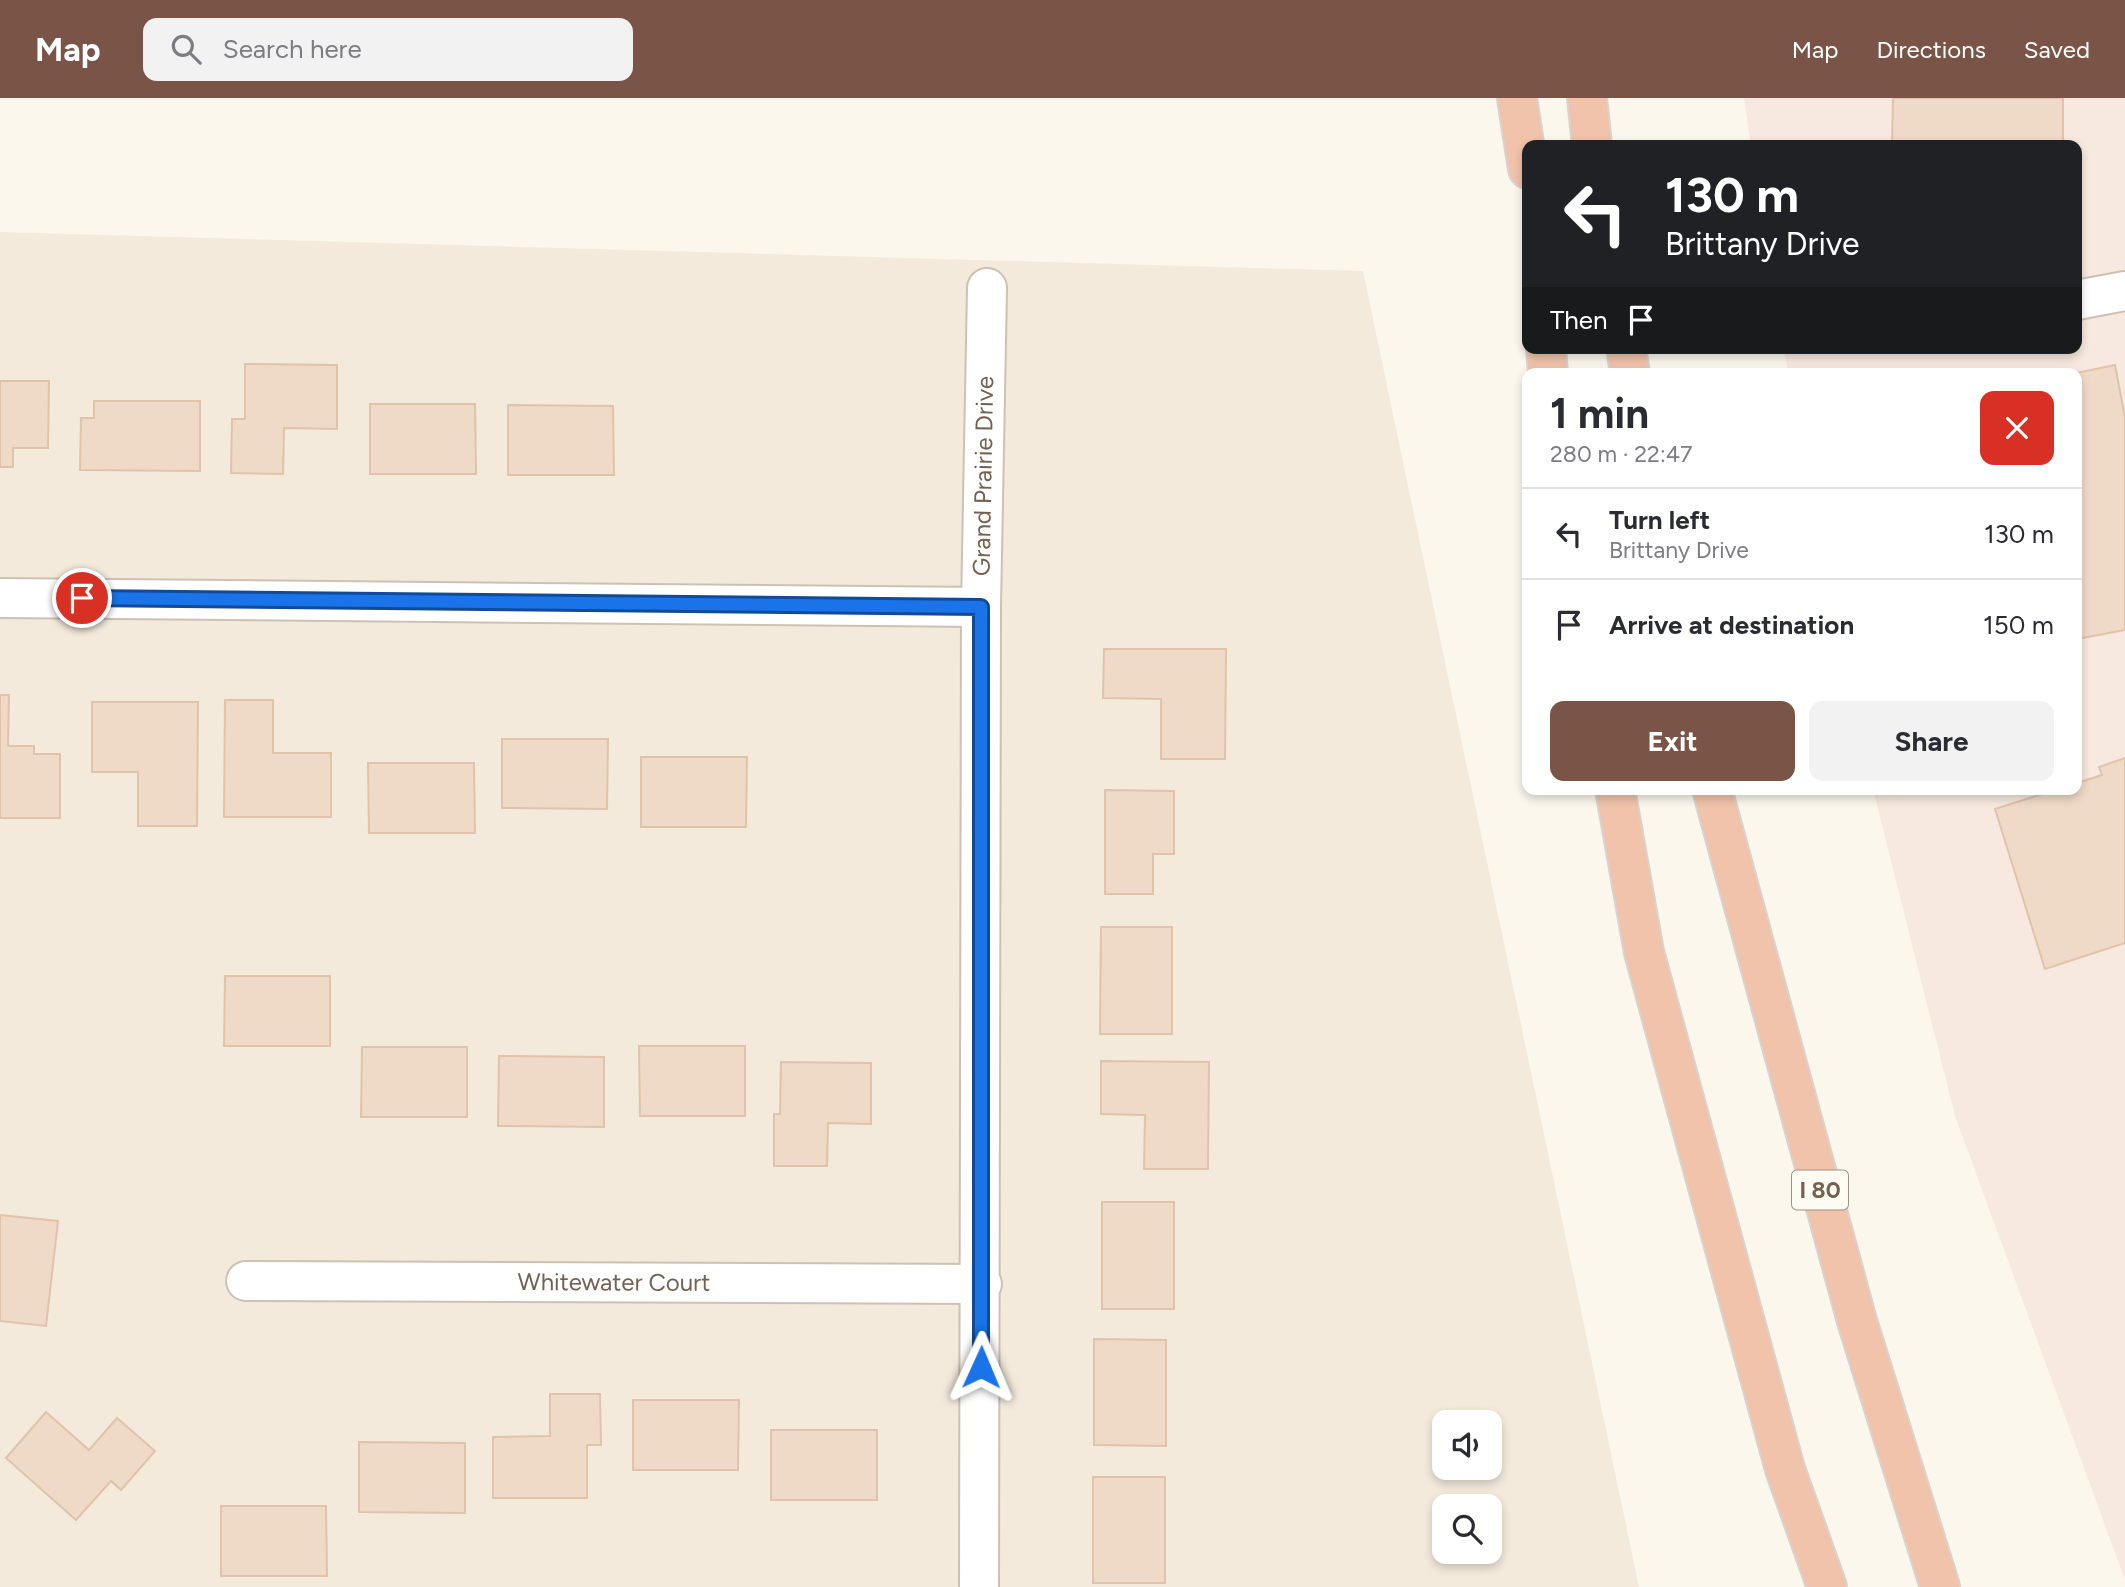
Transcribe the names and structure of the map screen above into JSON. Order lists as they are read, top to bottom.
{
  "streets": {
    "highway": ["I 80"],
    "street": ["Grand Prairie Drive", "Whitewater Court"]
  },
  "crossings": [
    ["Grand Prairie Drive", "Whitewater Court"]
  ],
  "page": {
    "header": "Map",
    "search": "Search here",
    "nav": ["Map", "Directions", "Saved"],
    "turn": ["130 m", "Brittany Drive"],
    "then": "Then",
    "heading": ["1 min", "280 m · 22:47"],
    "list": [
      {
        "name": "Turn left",
        "note": "Brittany Drive",
        "value": "130 m"
      },
      {
        "name": "Arrive at destination",
        "value": "150 m"
      }
    ],
    "buttons": ["Exit", "Share"]
  }
}
